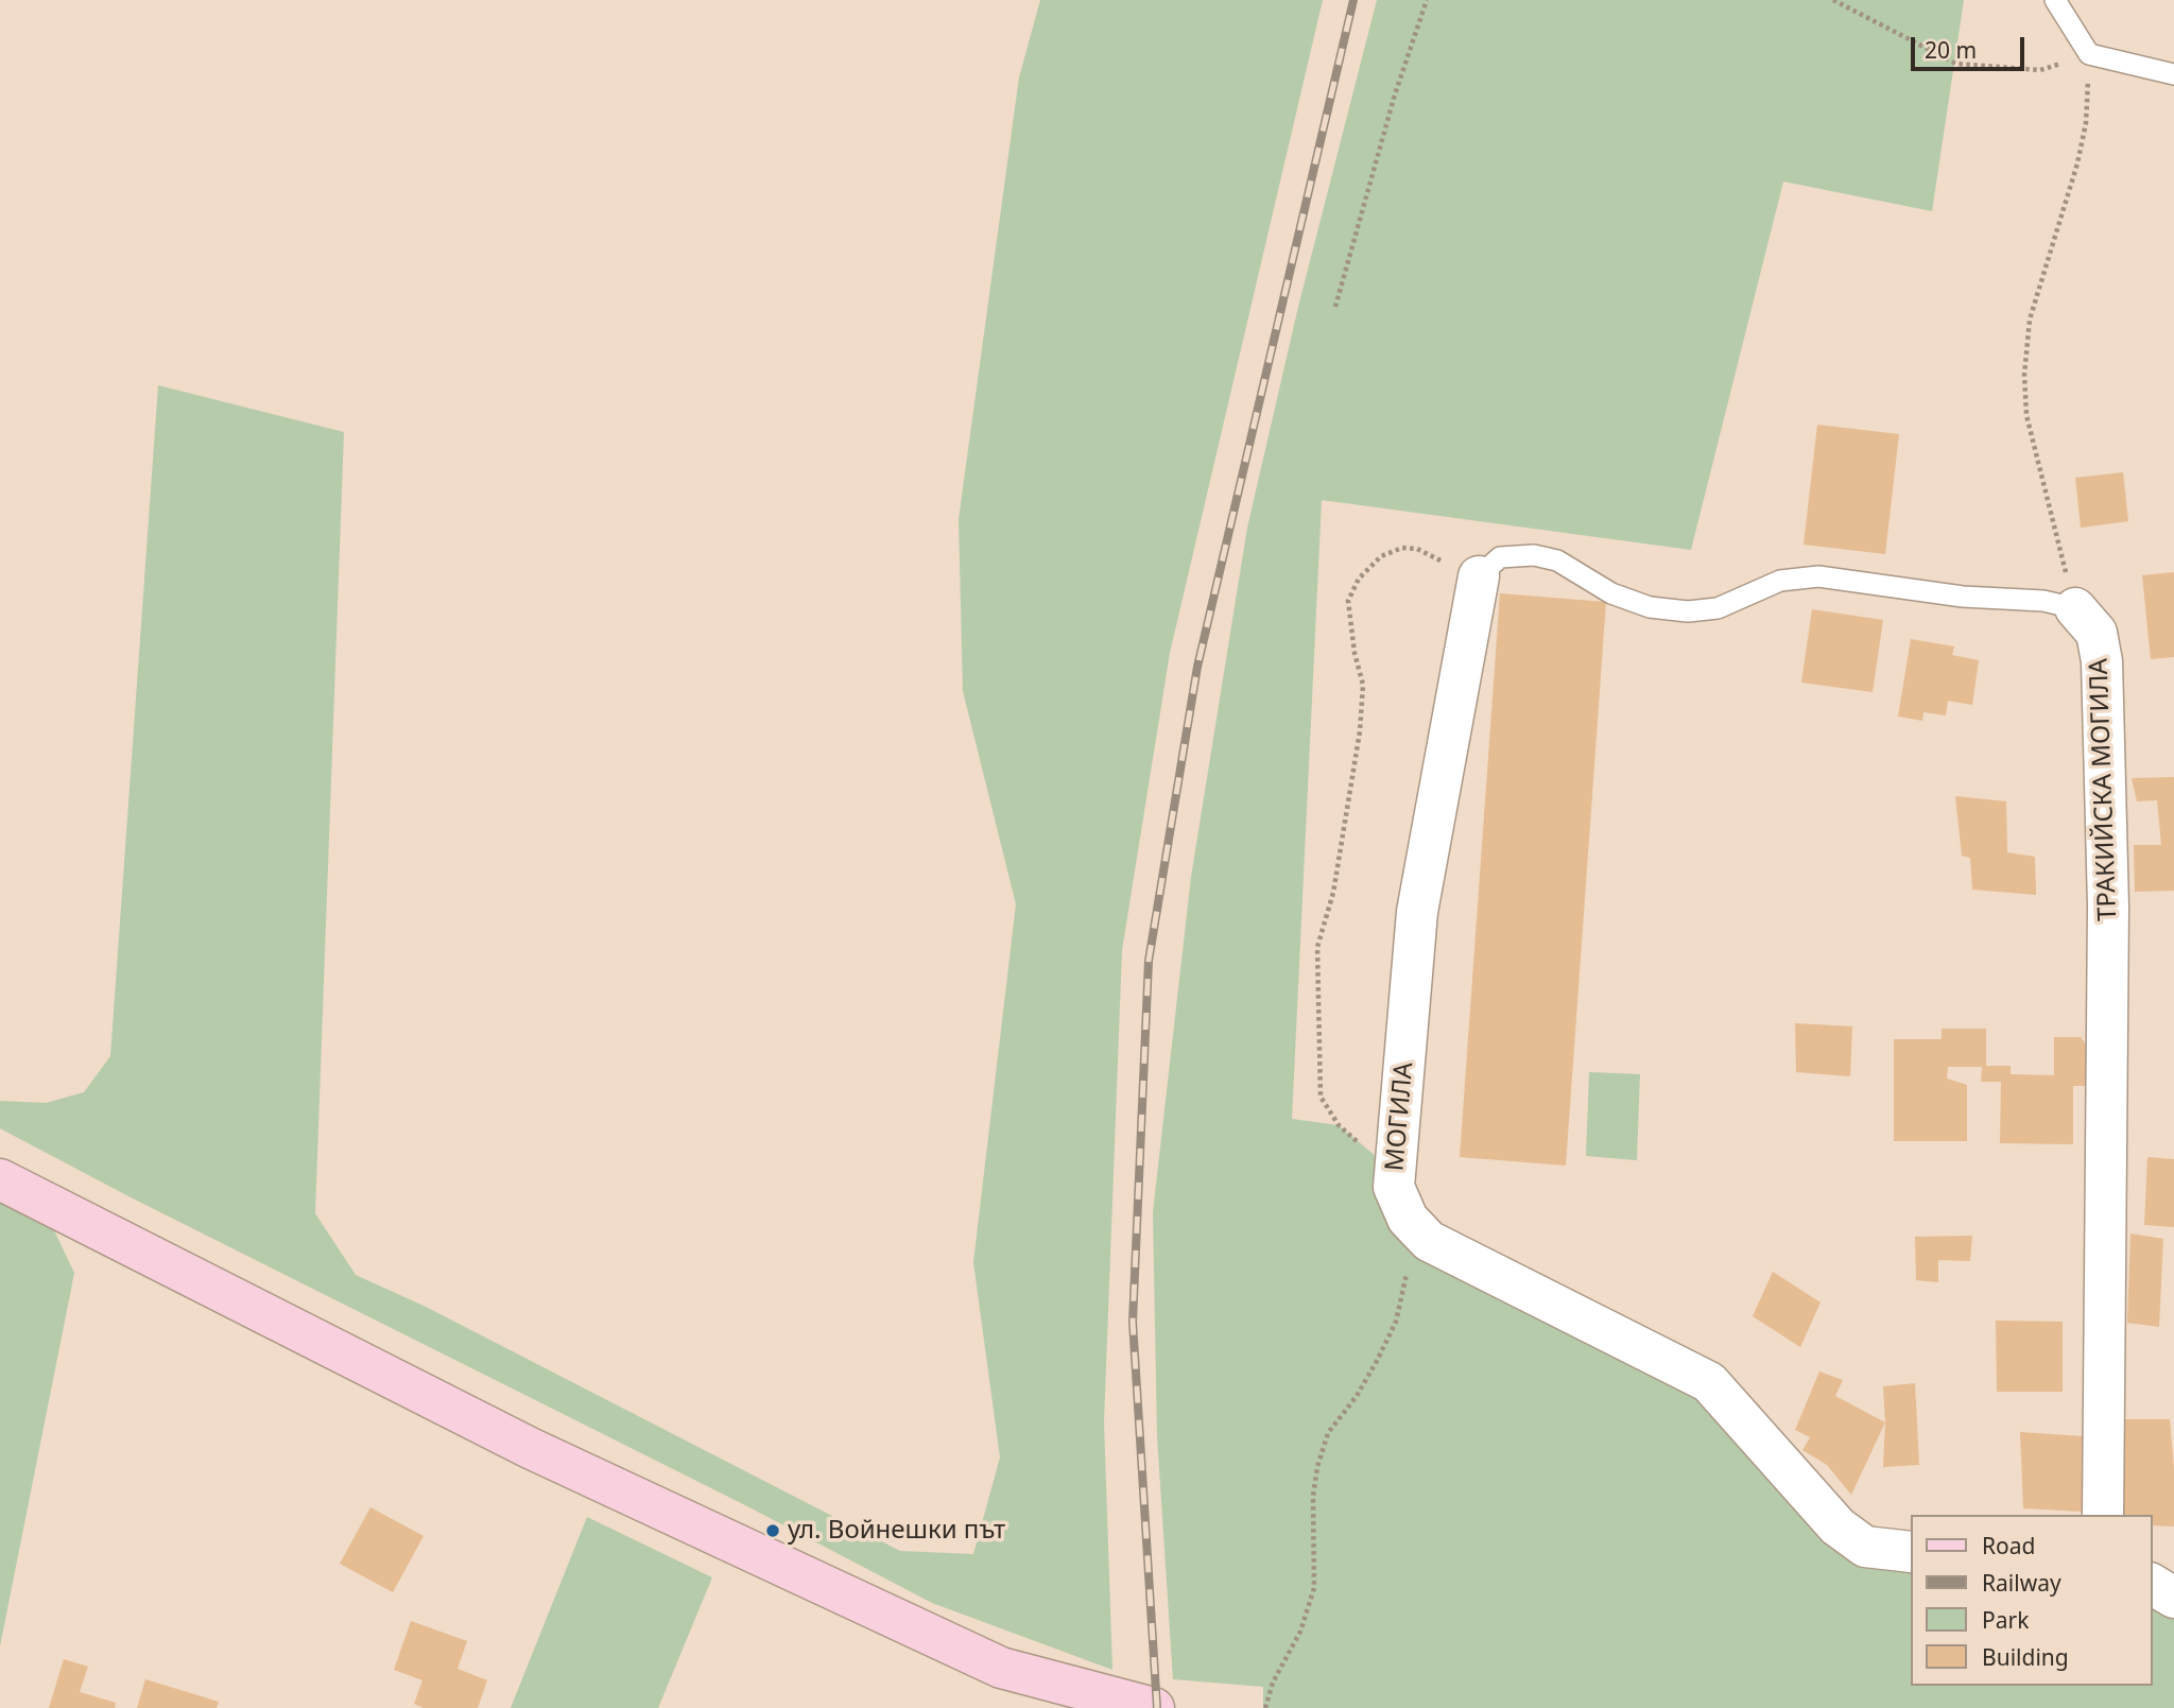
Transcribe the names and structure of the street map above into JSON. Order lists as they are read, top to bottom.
{
  "streets": {
    "street": ["ТРАКИЙСКА МОГИЛА", "МОГИЛА"]
  },
  "places": ["ул. Войнешки път"],
  "legend": [
    "Road",
    "Railway",
    "Park",
    "Building"
  ],
  "scale_bar": "20 m"
}
